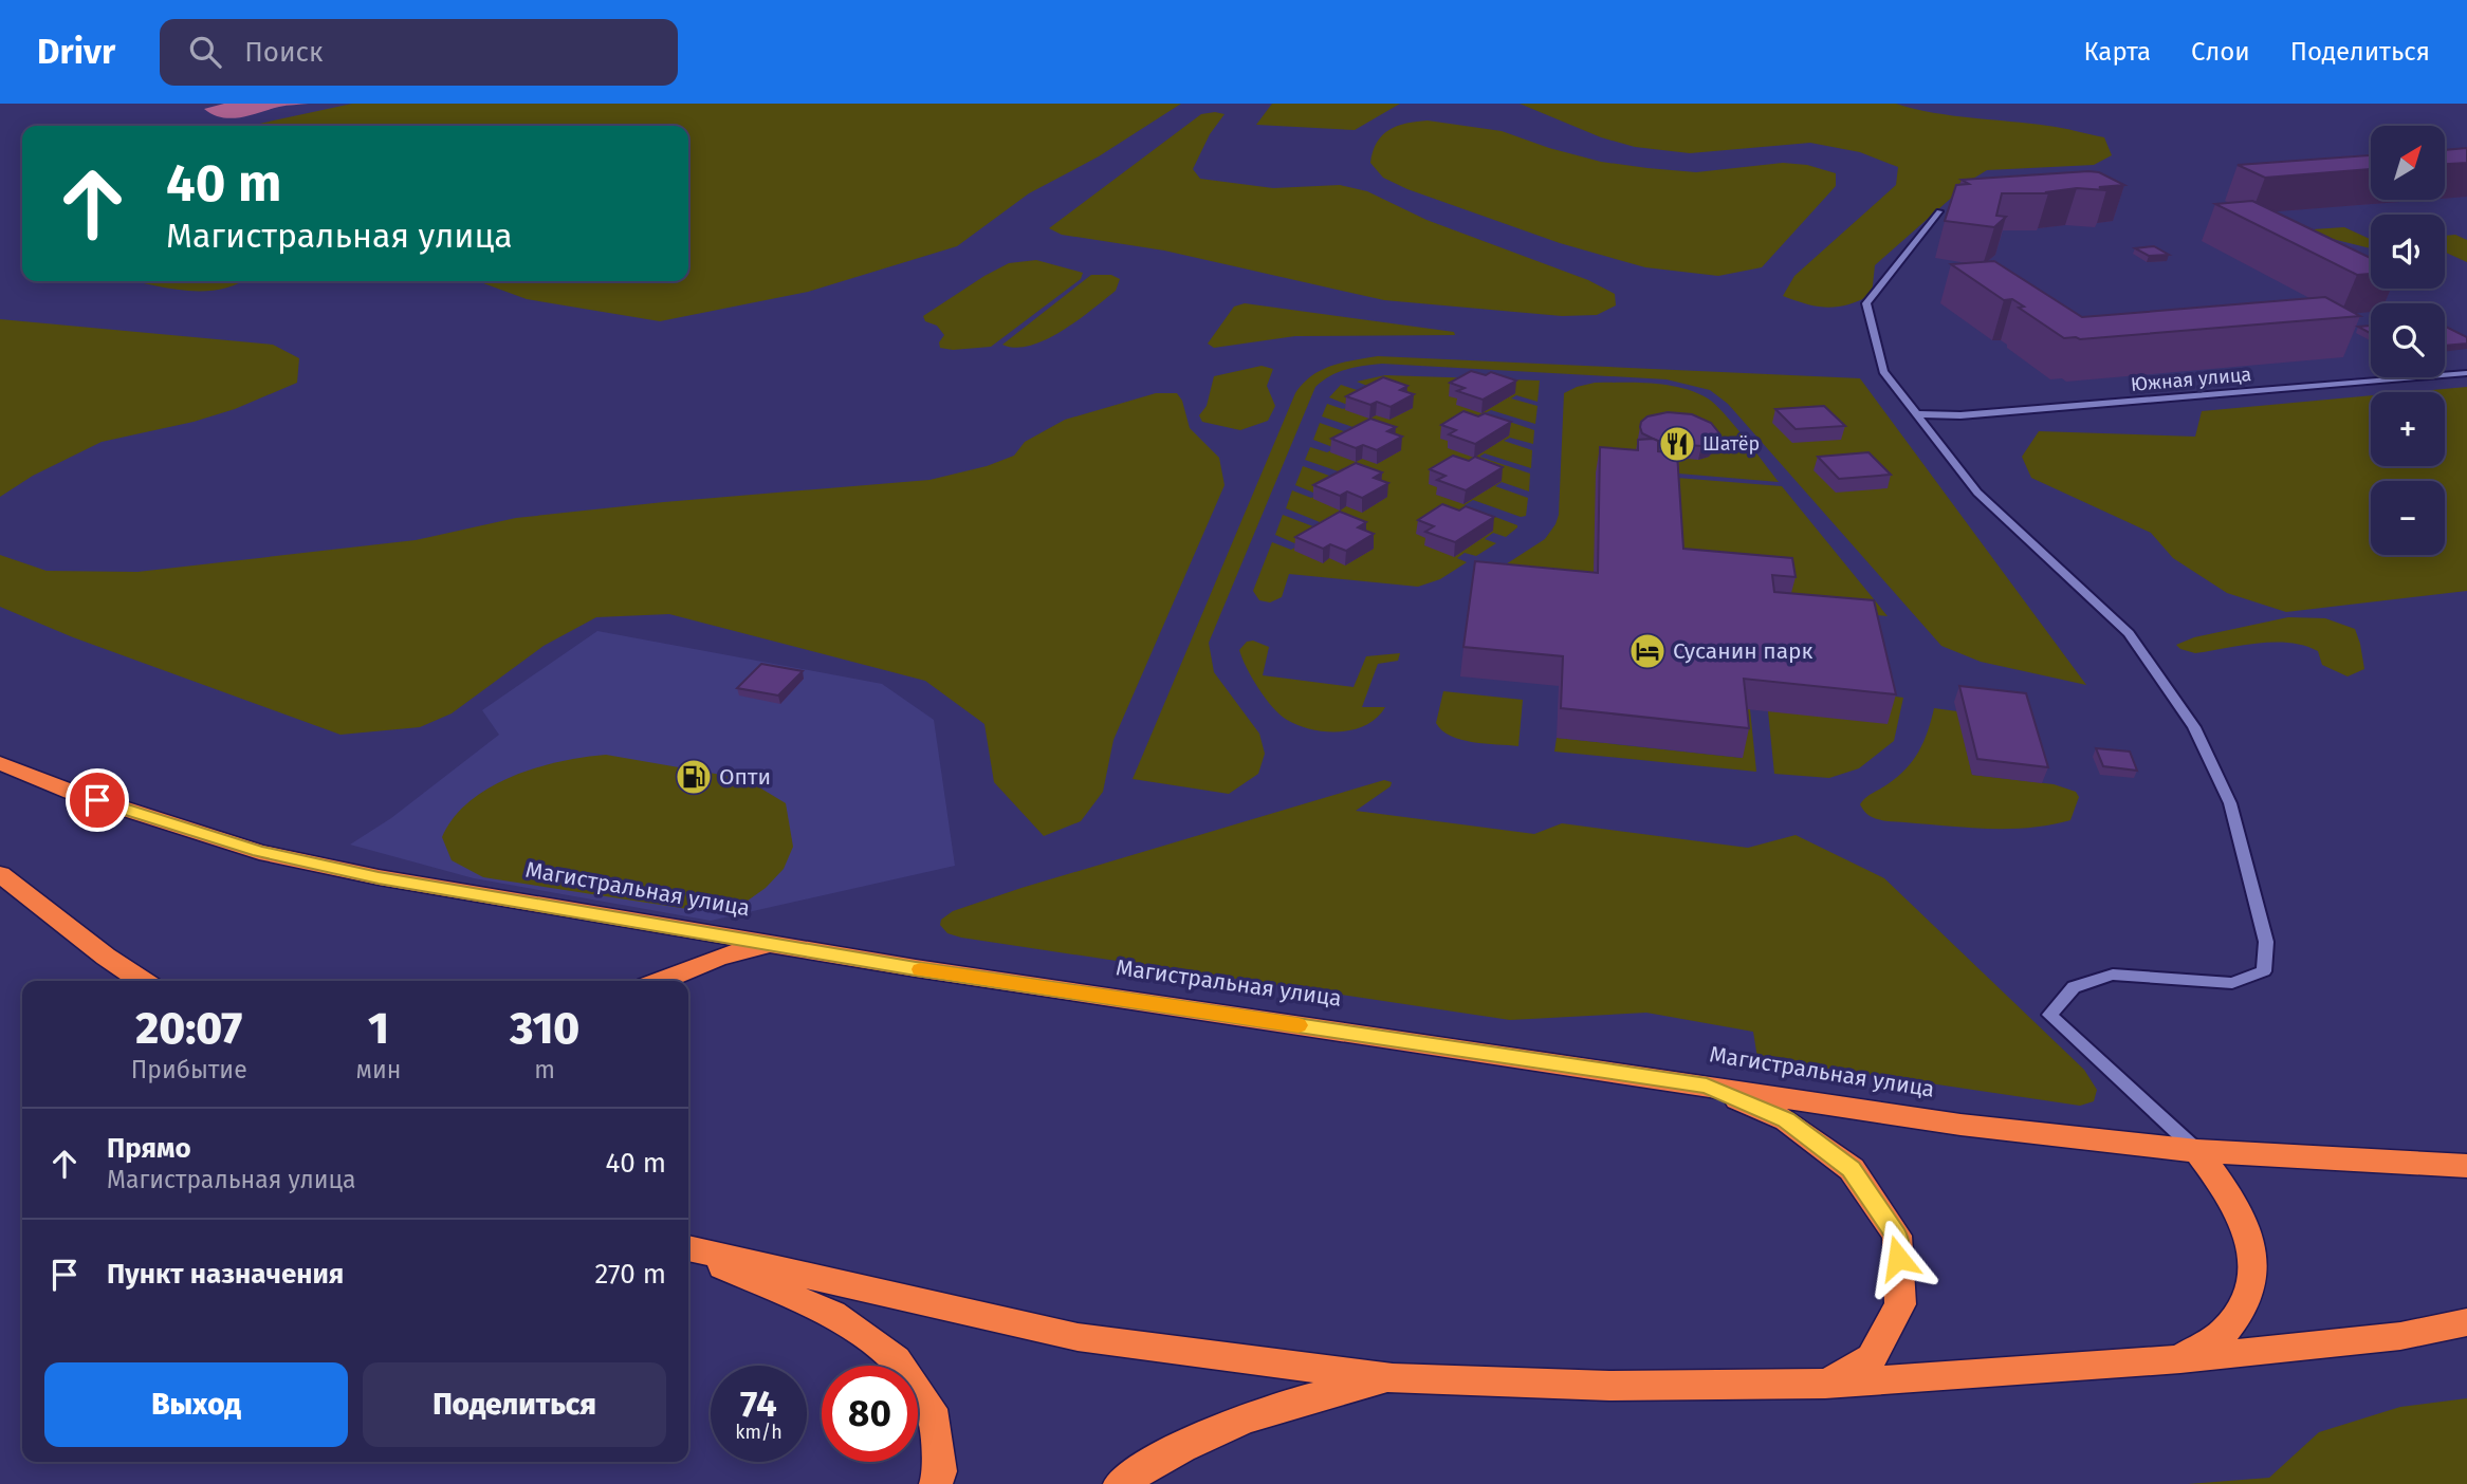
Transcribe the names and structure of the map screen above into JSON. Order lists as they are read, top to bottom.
{
  "streets": {
    "highway": ["Магистральная улица"],
    "street": ["Южная улица"]
  },
  "places": {
    "restaurant": ["Шатёр"],
    "hotel": ["Сусанин парк"],
    "fuel station": ["Опти"]
  },
  "north": "top right",
  "page": {
    "header": "Drivr",
    "search": "Поиск",
    "nav": ["Карта", "Слои", "Поделиться"],
    "map_buttons": ["+", "−"],
    "turn": ["40 m", "Магистральная улица"],
    "eta": [
      "20:07",
      "Прибытие",
      "1",
      "мин",
      "310",
      "m"
    ],
    "list": [
      {
        "name": "Прямо",
        "note": "Магистральная улица",
        "value": "40 m"
      },
      {
        "name": "Пункт назначения",
        "value": "270 m"
      }
    ],
    "buttons": ["Выход", "Поделиться"],
    "speed": "74 km/h",
    "limit": "80"
  }
}
